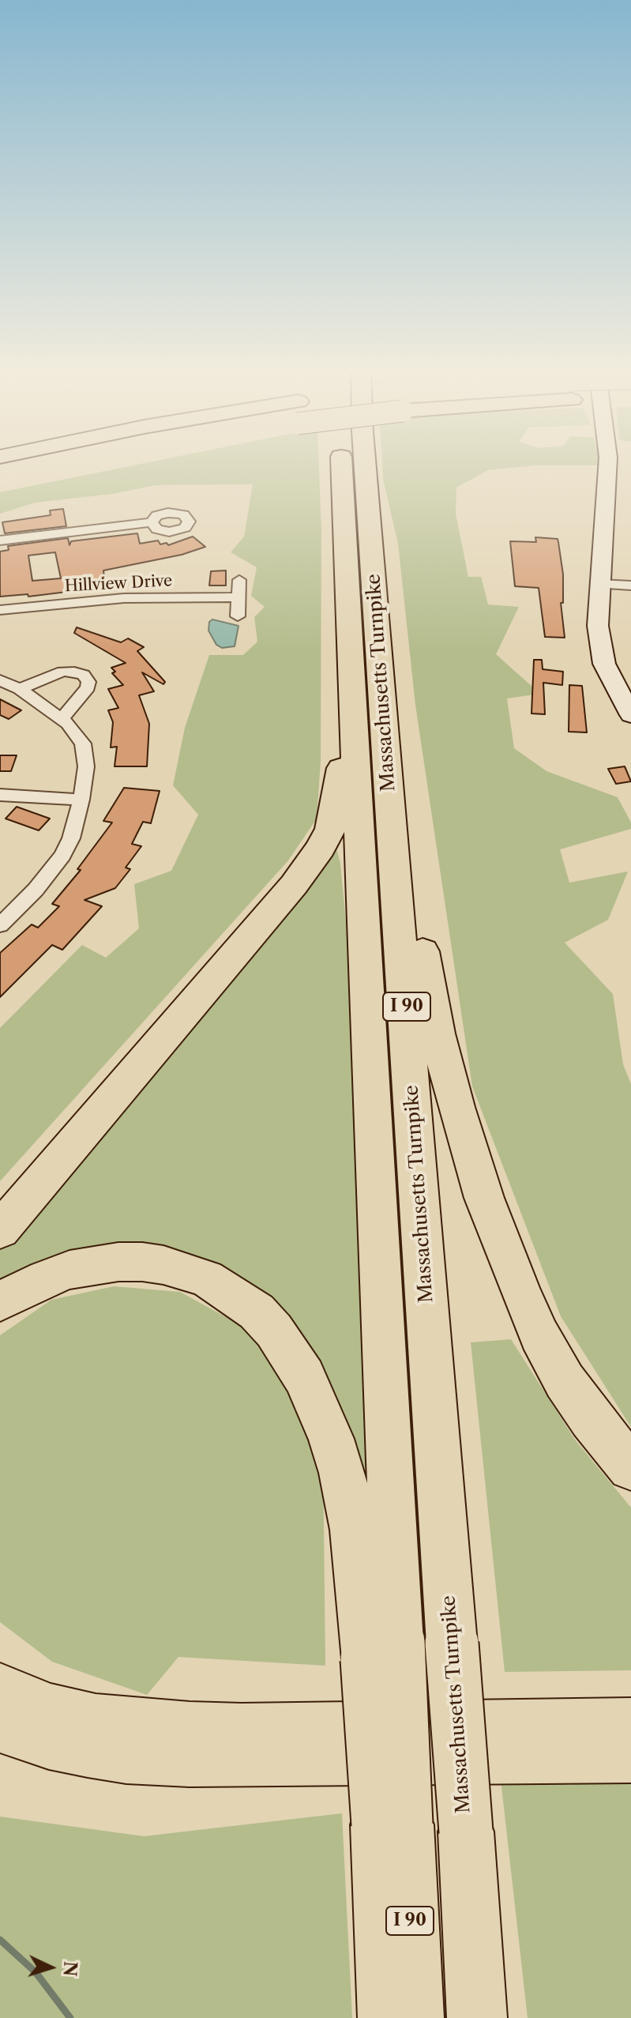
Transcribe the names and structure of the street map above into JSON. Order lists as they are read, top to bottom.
{
  "streets": {
    "highway": ["Massachusetts Turnpike", "I 90"],
    "street": ["Hillview Drive"]
  },
  "north": "right"
}
